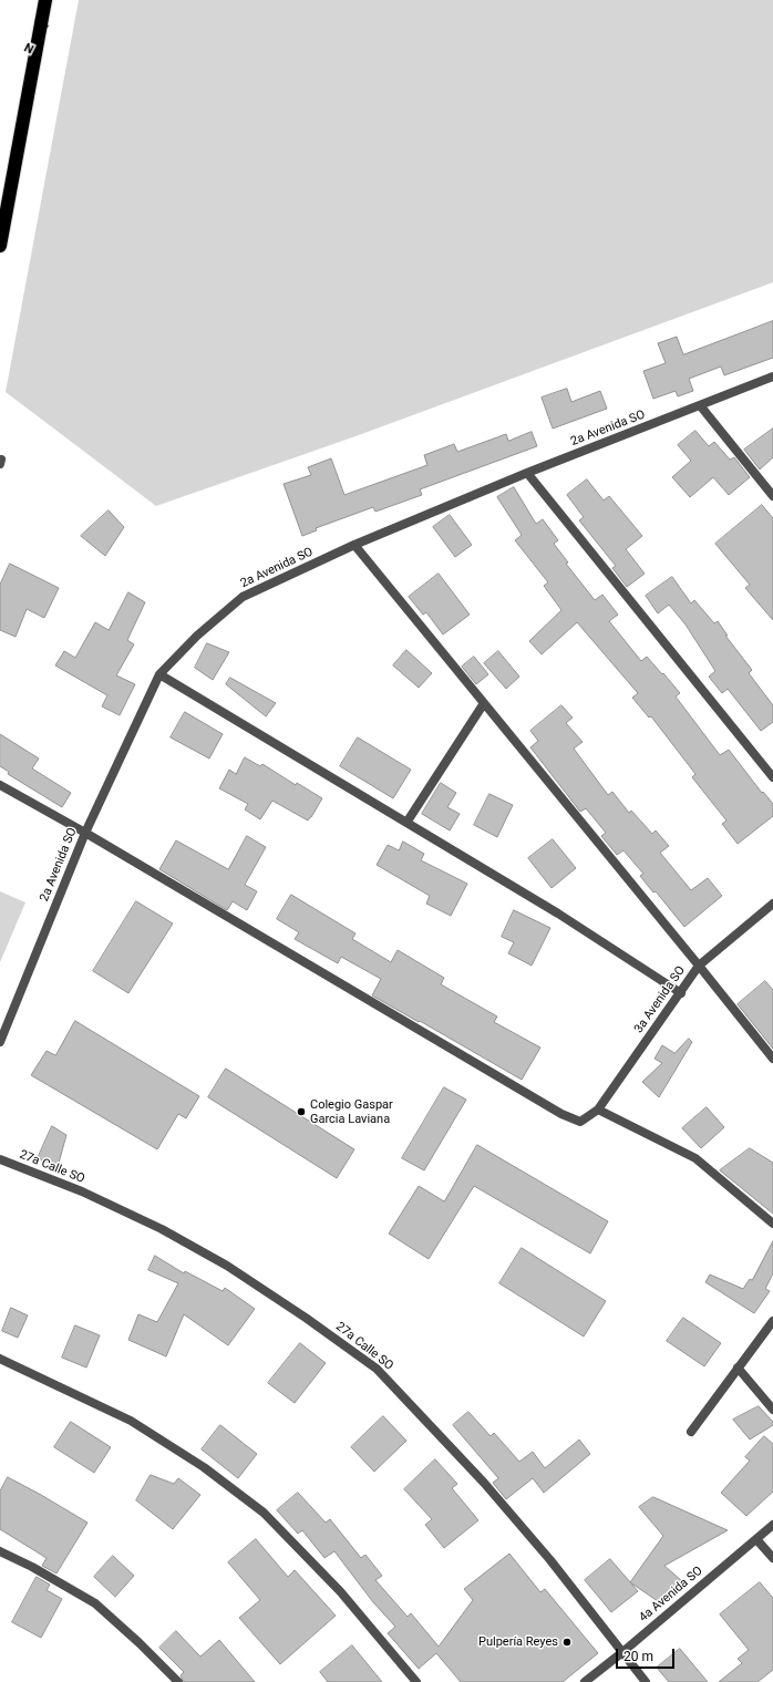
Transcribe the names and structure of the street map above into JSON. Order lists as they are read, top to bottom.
{
  "streets": {
    "street": [
      "2a Avenida SO",
      "3a Avenida SO",
      "27a Calle SO",
      "4a Avenida SO"
    ]
  },
  "crossings": [
    ["2a Avenida SO", "3a Avenida SO"],
    ["27a Calle SO", "4a Avenida SO"]
  ],
  "places": ["Colegio Gaspar Garcia Laviana", "Pulpería Reyes"],
  "scale_bar": "20 m",
  "north": "bottom left"
}
